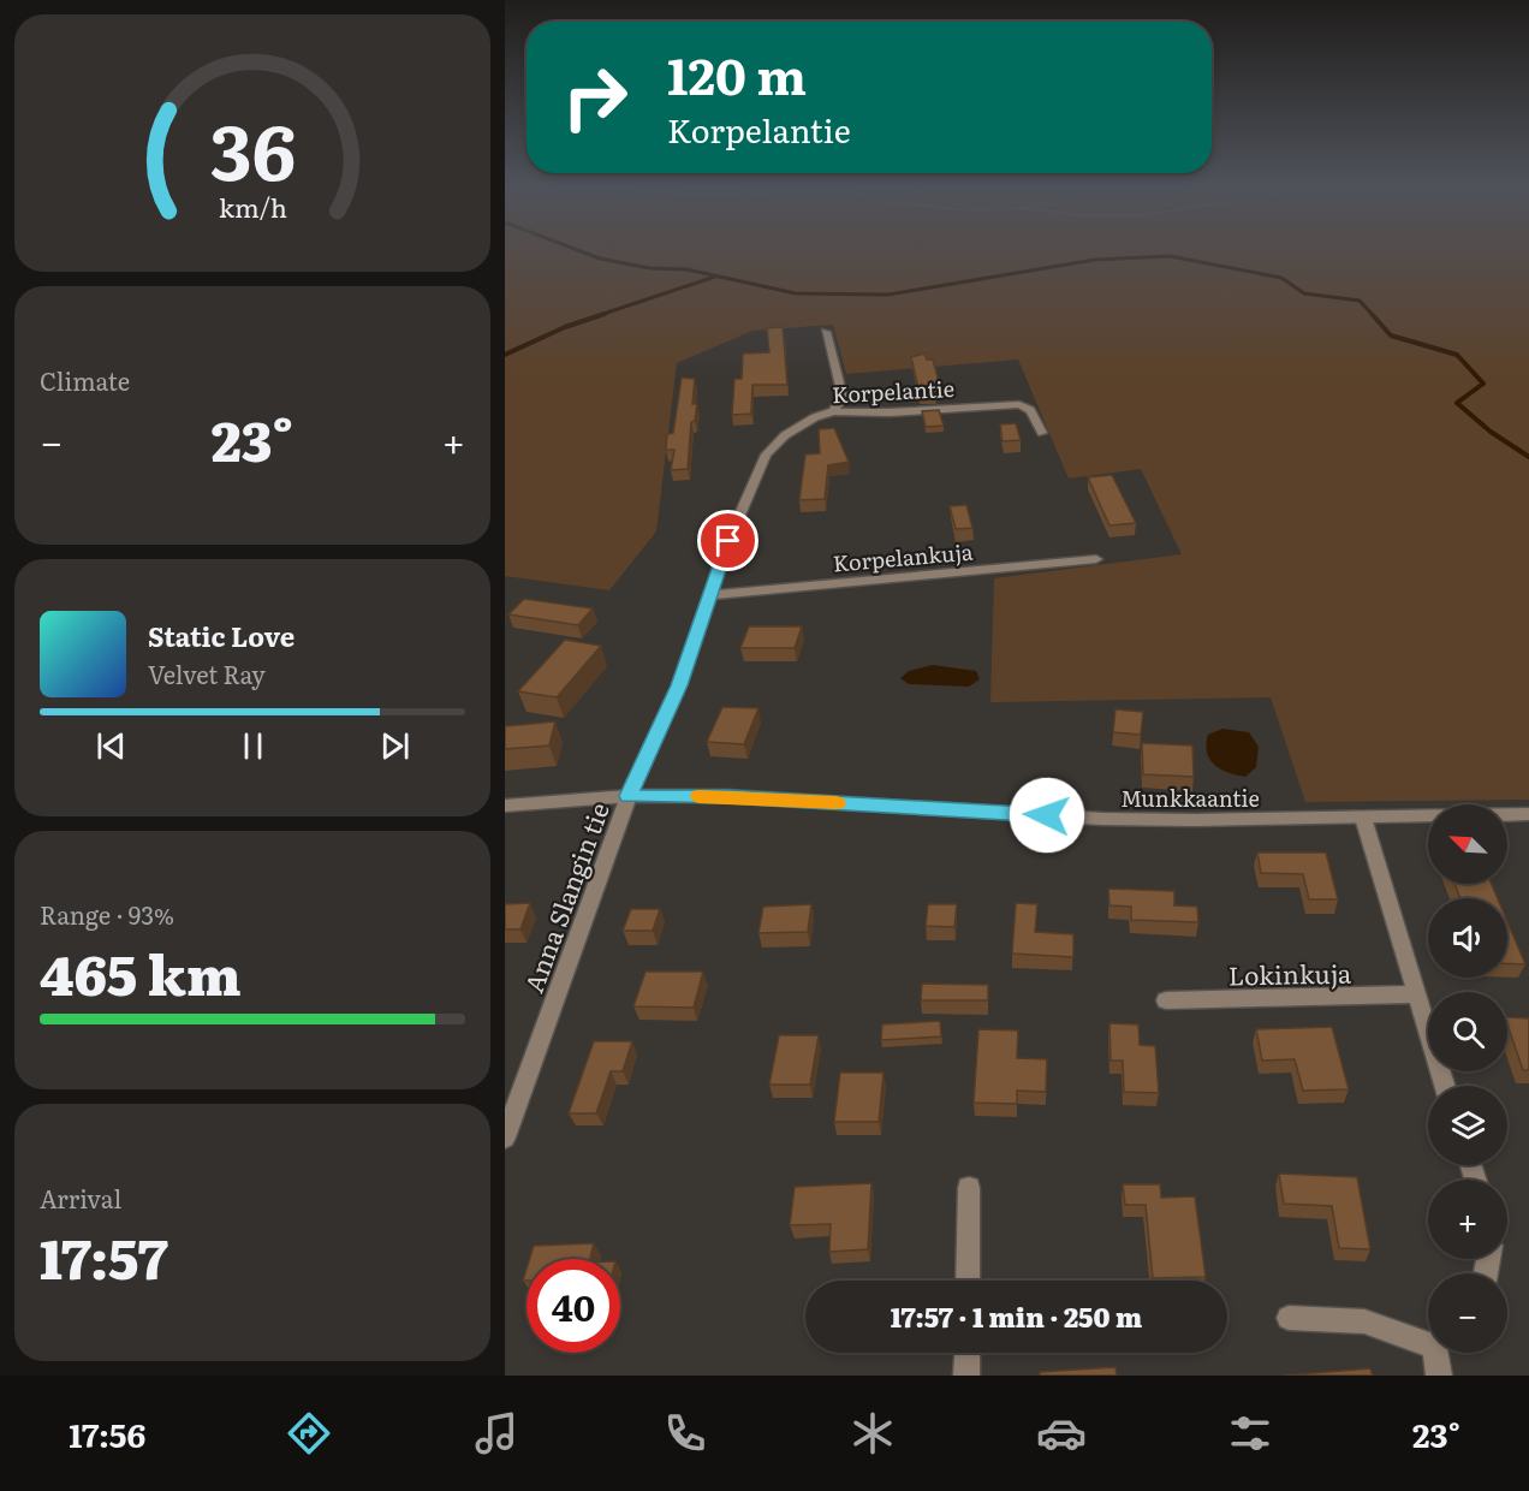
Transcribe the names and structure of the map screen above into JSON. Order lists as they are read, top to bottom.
{
  "streets": {
    "street": [
      "Korpelantie",
      "Korpelankuja",
      "Munkkaantie",
      "Anna Slangin tie",
      "Lokinkuja"
    ]
  },
  "crossings": [
    ["Korpelantie", "Korpelankuja"],
    ["Korpelantie", "Munkkaantie"],
    ["Korpelantie", "Anna Slangin tie"],
    ["Munkkaantie", "Anna Slangin tie"]
  ],
  "north": "top left",
  "page": {
    "turn": ["120 m", "Korpelantie"],
    "tile": [
      "Climate",
      ["Range · 93%", "465 km"],
      ["Arrival", "17:57"]
    ],
    "heat": ["−", "23°", "+"],
    "song": ["Static Love", "Velvet Ray"],
    "map_buttons": ["+", "−"],
    "limit": "40",
    "trip": "17:57 · 1 min · 250 m",
    "tabs": ["17:56", "23°"],
    "gauge": ["36", "km/h"]
  }
}
